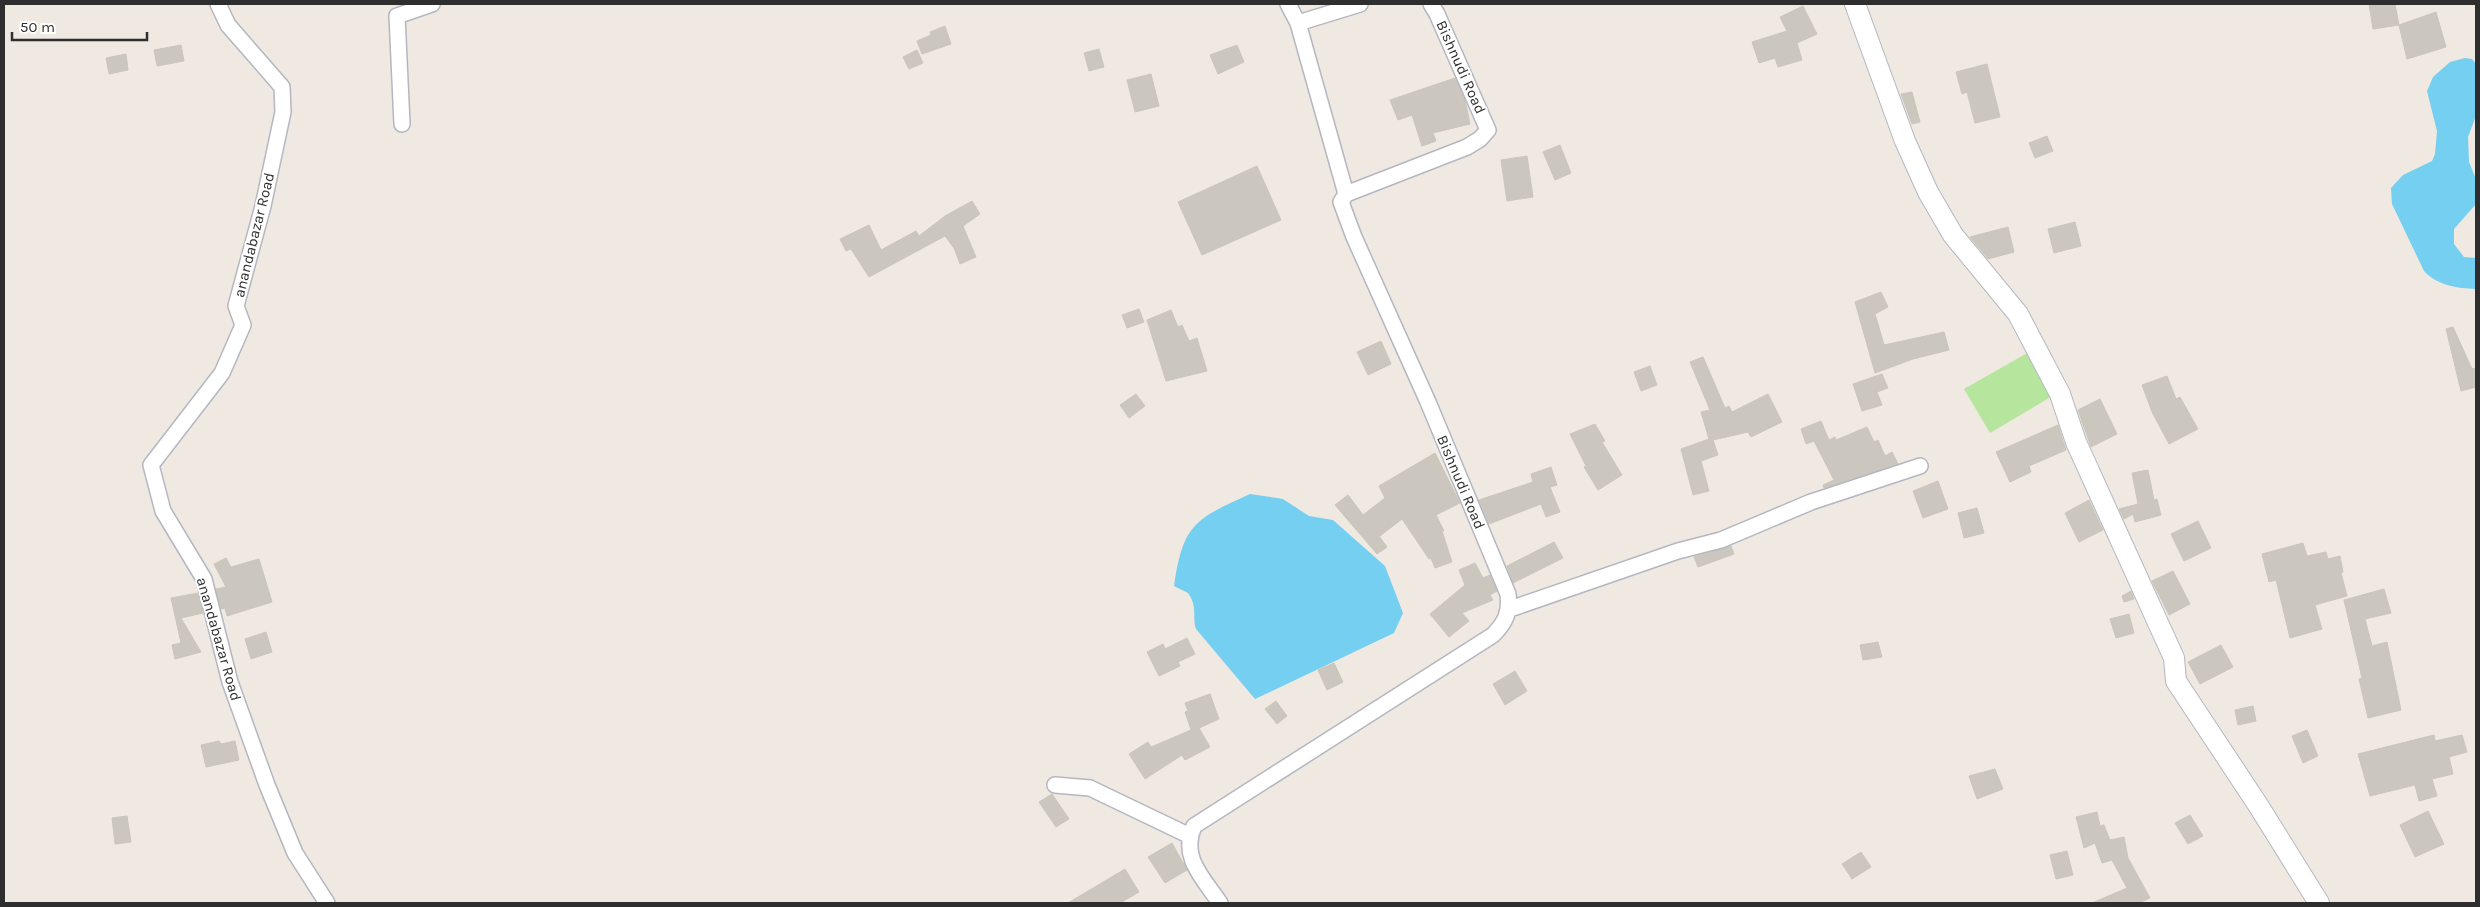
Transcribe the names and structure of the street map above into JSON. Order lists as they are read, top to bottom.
{
  "streets": {
    "street": ["Bishnudi Road", "anandabazar Road"]
  },
  "scale_bar": "50 m"
}
